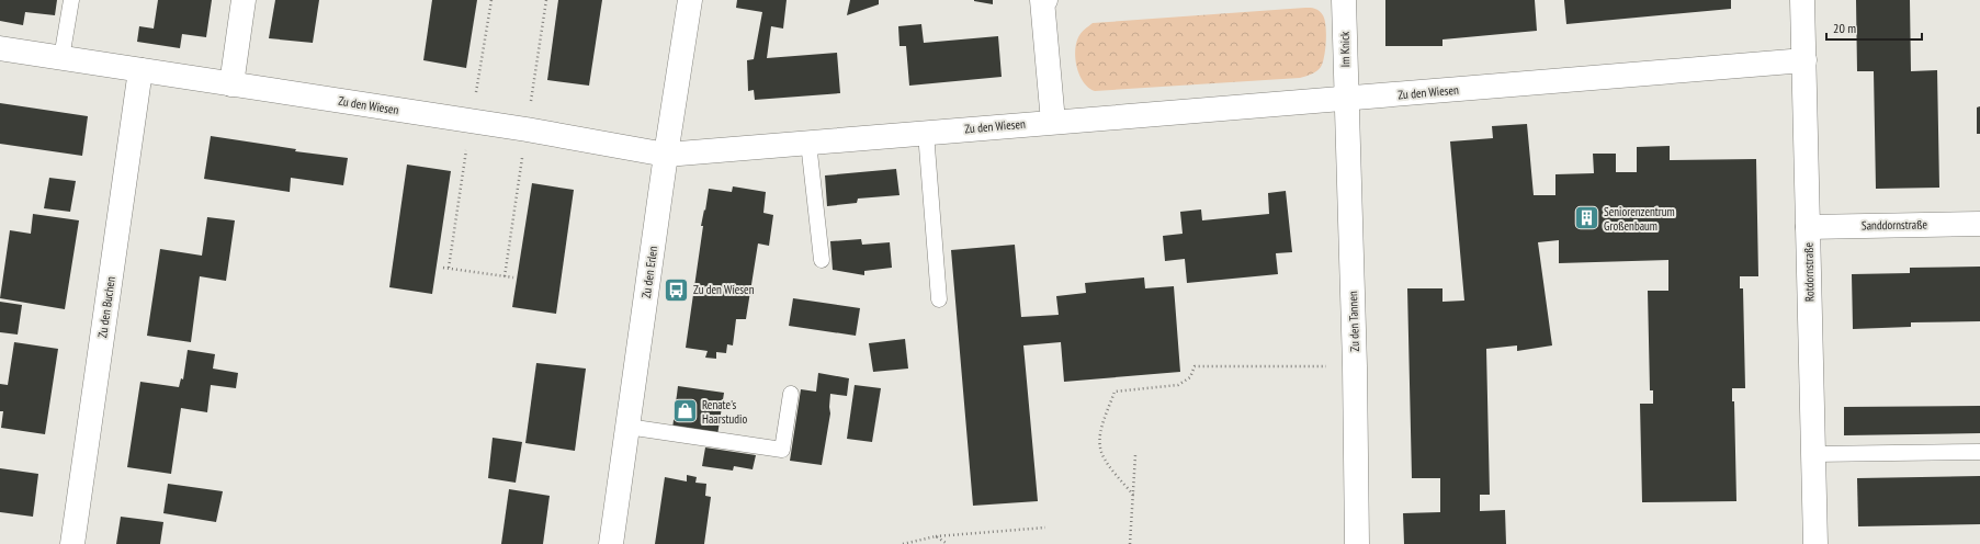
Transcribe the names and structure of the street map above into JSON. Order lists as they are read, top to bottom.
{
  "streets": {
    "street": [
      "Im Knick",
      "Zu den Wiesen",
      "Sanddornstraße",
      "Zu den Erlen",
      "Rotdornstraße",
      "Zu den Buchen",
      "Zu den Tannen"
    ]
  },
  "crossings": [
    ["Im Knick", "Zu den Wiesen"],
    ["Im Knick", "Zu den Tannen"],
    ["Zu den Wiesen", "Zu den Erlen"],
    ["Zu den Wiesen", "Rotdornstraße"],
    ["Zu den Wiesen", "Zu den Buchen"],
    ["Zu den Wiesen", "Zu den Tannen"],
    ["Sanddornstraße", "Rotdornstraße"]
  ],
  "places": {
    "building": ["Seniorenzentrum Großenbaum"],
    "bus stop": ["Zu den Wiesen"],
    "shop": ["Renate's Haarstudio"]
  },
  "scale_bar": "20 m"
}
